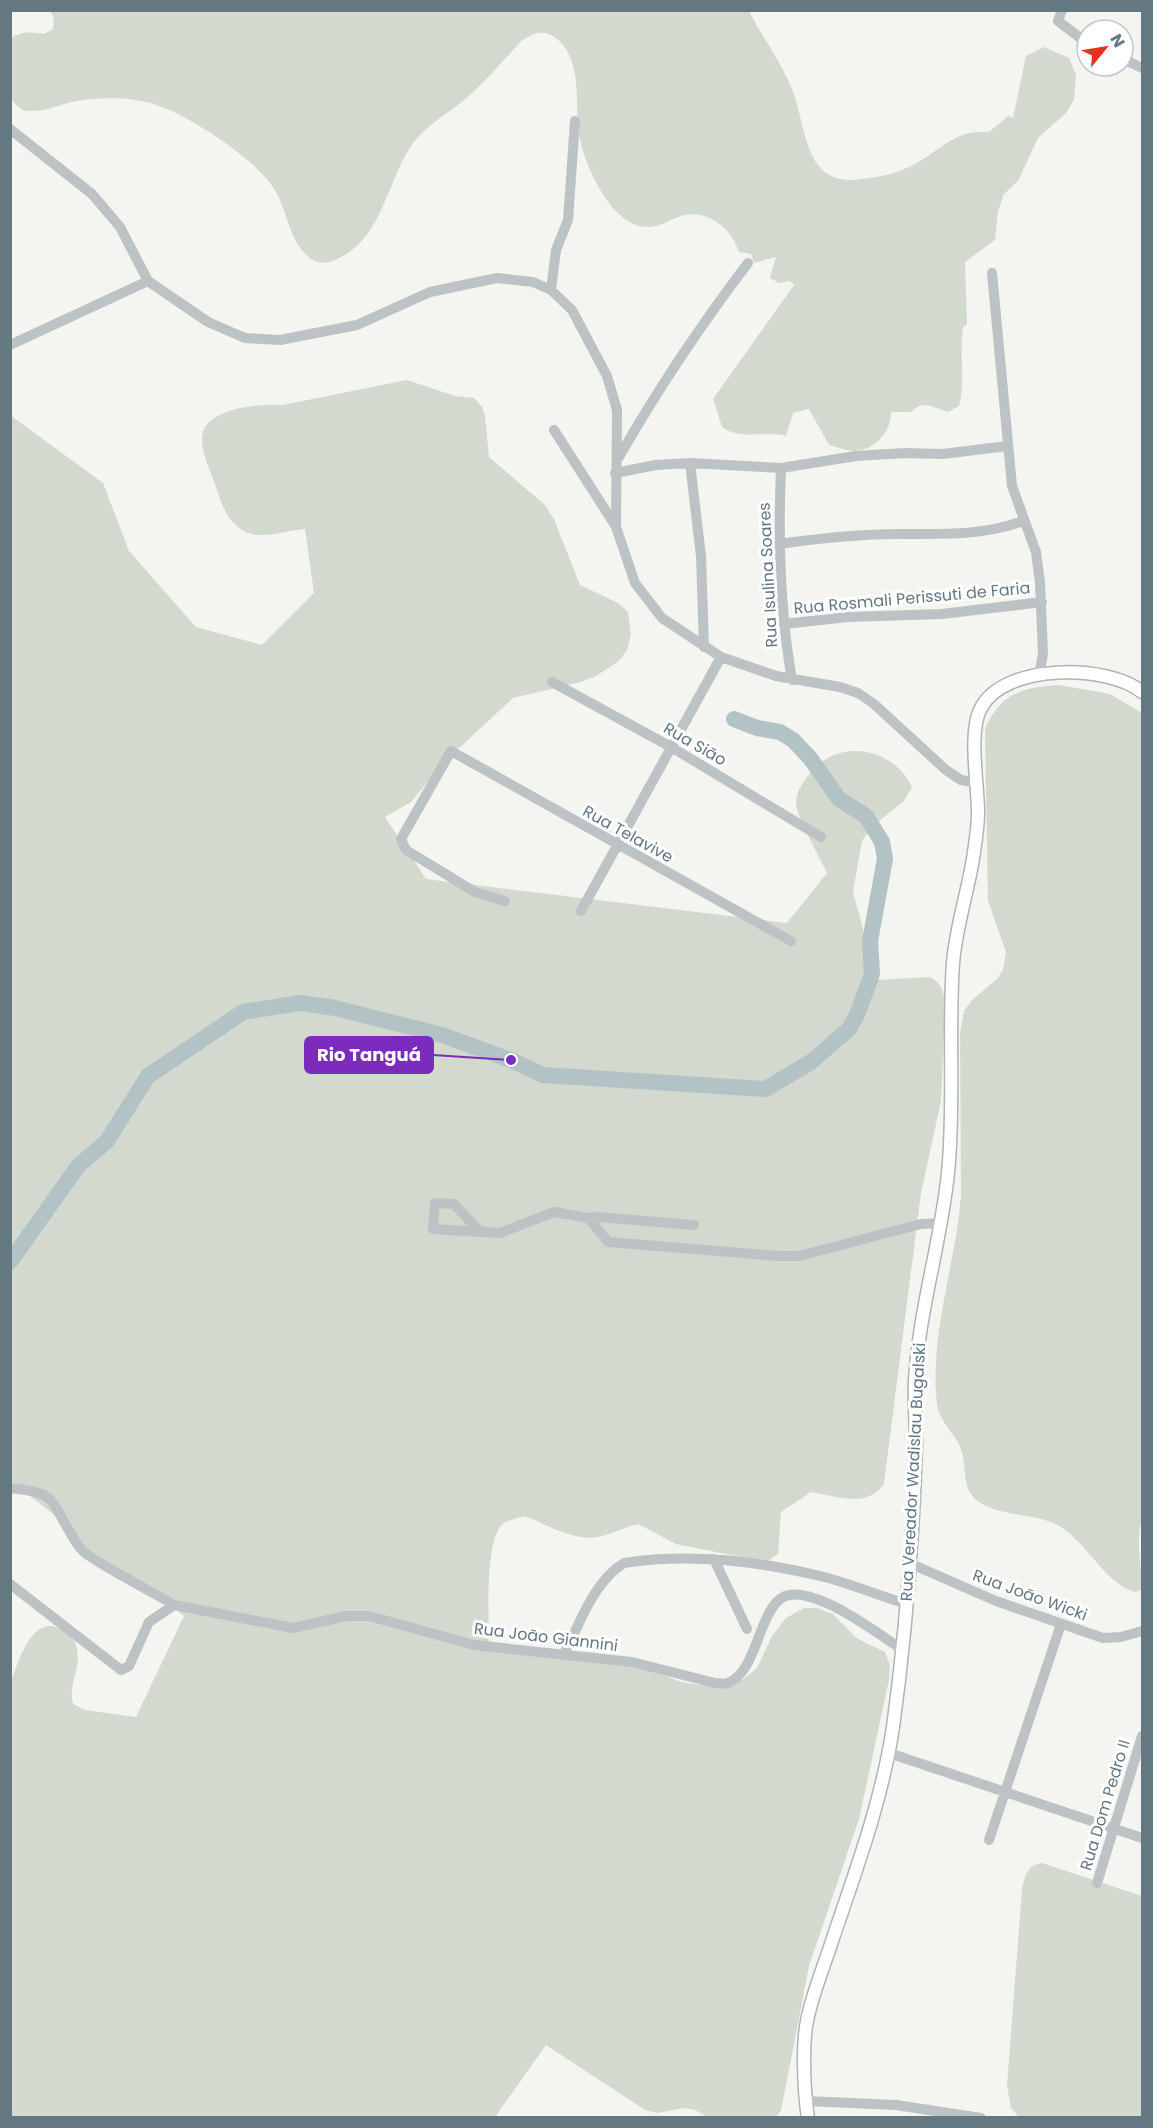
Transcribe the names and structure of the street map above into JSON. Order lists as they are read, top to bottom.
{
  "streets": {
    "main road": ["Rua Vereador Wadislau Bugalski"],
    "street": [
      "Rua Isulina Soares",
      "Rua Rosmali Perissuti de Faria",
      "Rua Sião",
      "Rua Telavive",
      "Rua João Wicki",
      "Rua João Giannini",
      "Rua Dom Pedro II"
    ]
  },
  "crossings": [
    ["Rua Isulina Soares", "Rua Rosmali Perissuti de Faria"],
    ["Rua Vereador Wadislau Bugalski", "Rua João Wicki"],
    ["Rua Vereador Wadislau Bugalski", "Rua João Giannini"]
  ],
  "places": ["Rio Tanguá"],
  "north": "top right"
}
